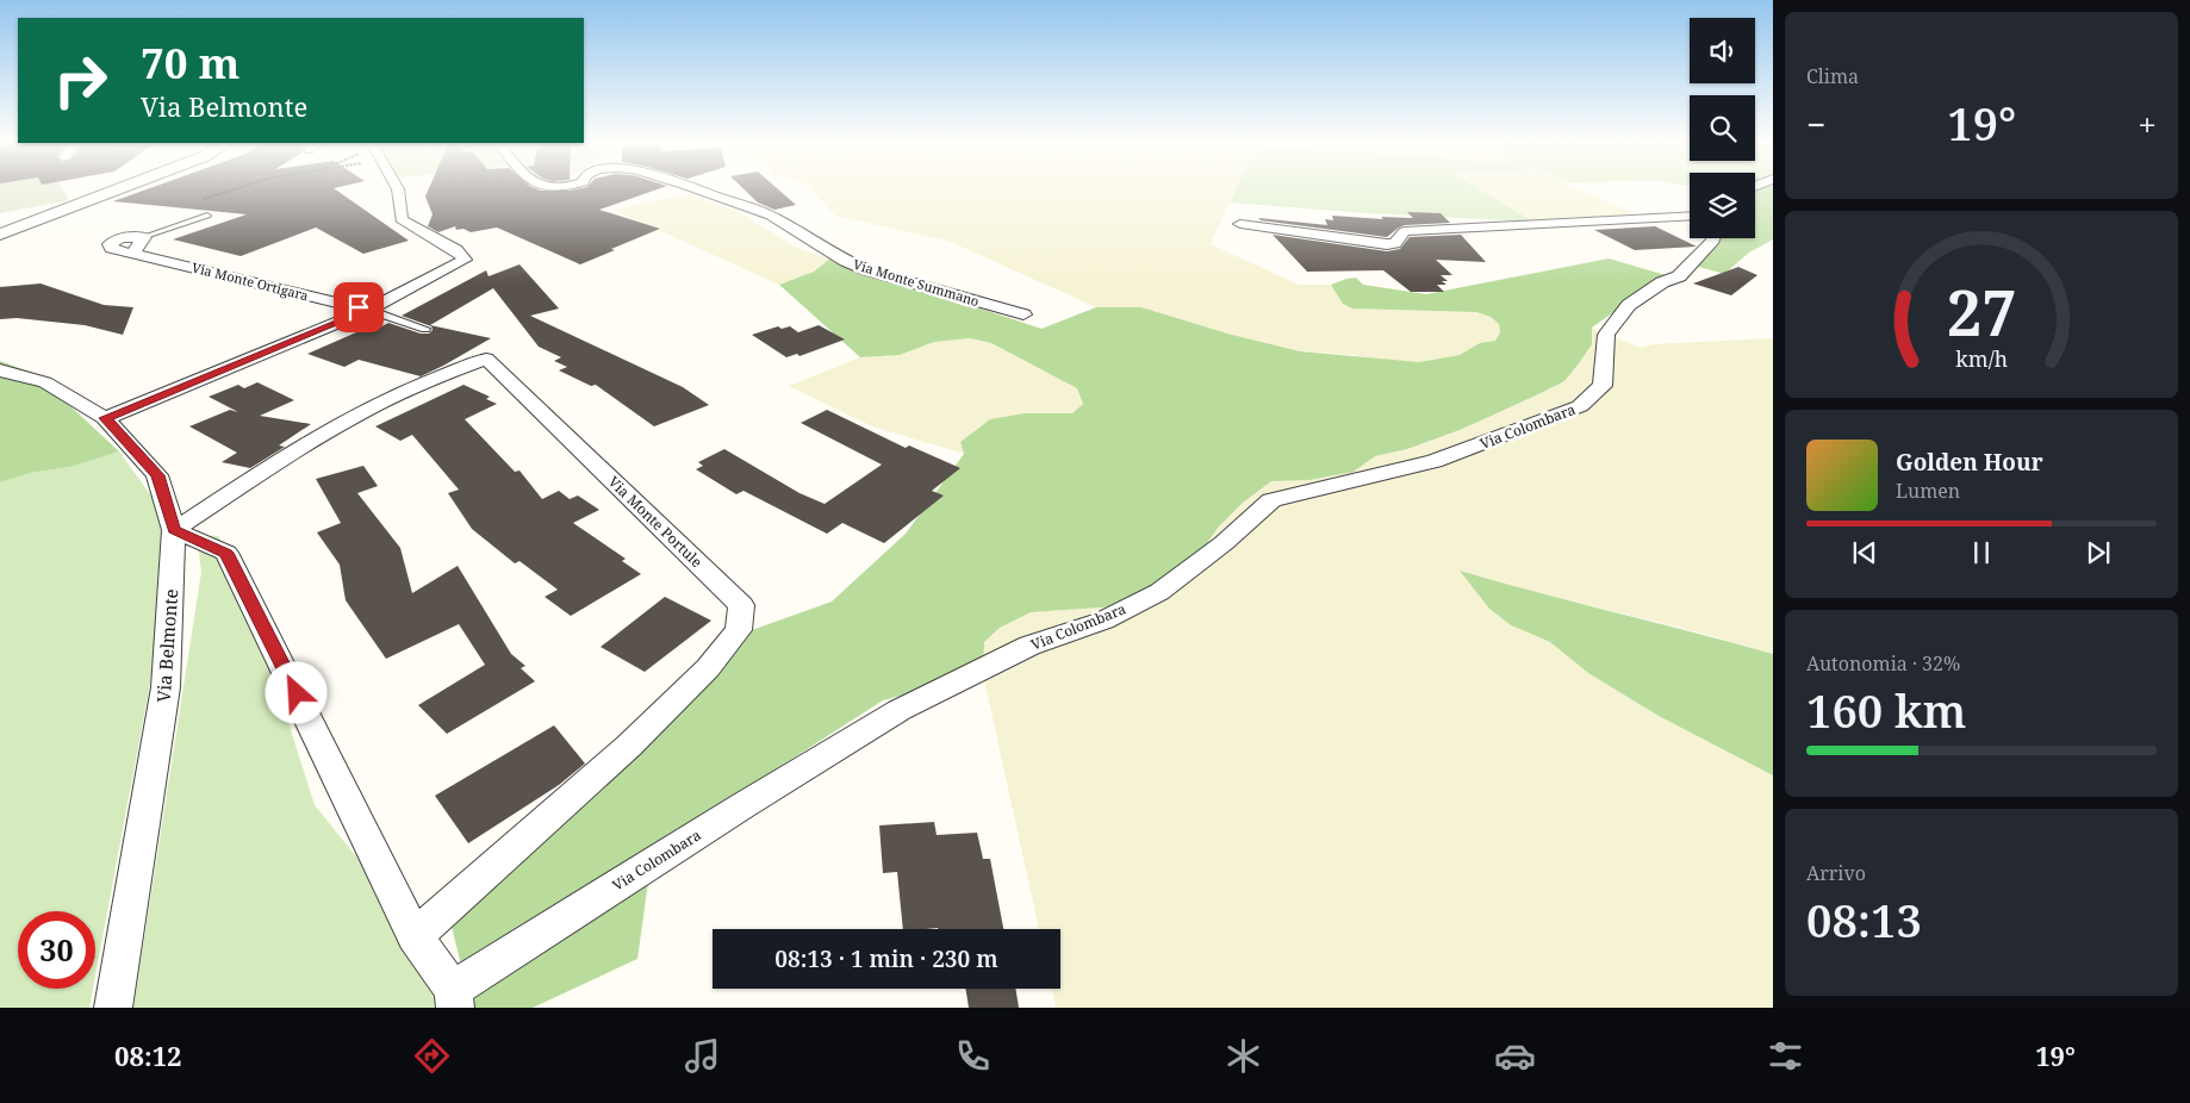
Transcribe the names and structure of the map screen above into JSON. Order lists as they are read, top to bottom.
{
  "streets": {
    "street": [
      "Via Monte Ortigara",
      "Via Monte Summano",
      "Via Colombara",
      "Via Monte Portule",
      "Via Belmonte"
    ]
  },
  "crossings": [
    ["Via Colombara", "Via Monte Portule"],
    ["Via Colombara", "Via Belmonte"],
    ["Via Monte Portule", "Via Belmonte"]
  ],
  "page": {
    "tile": [
      "Clima",
      ["Autonomia · 32%", "160 km"],
      ["Arrivo", "08:13"]
    ],
    "turn": ["70 m", "Via Belmonte"],
    "heat": ["−", "19°", "+"],
    "song": ["Golden Hour", "Lumen"],
    "limit": "30",
    "trip": "08:13 · 1 min · 230 m",
    "tabs": ["08:12", "19°"],
    "gauge": ["27", "km/h"]
  }
}
